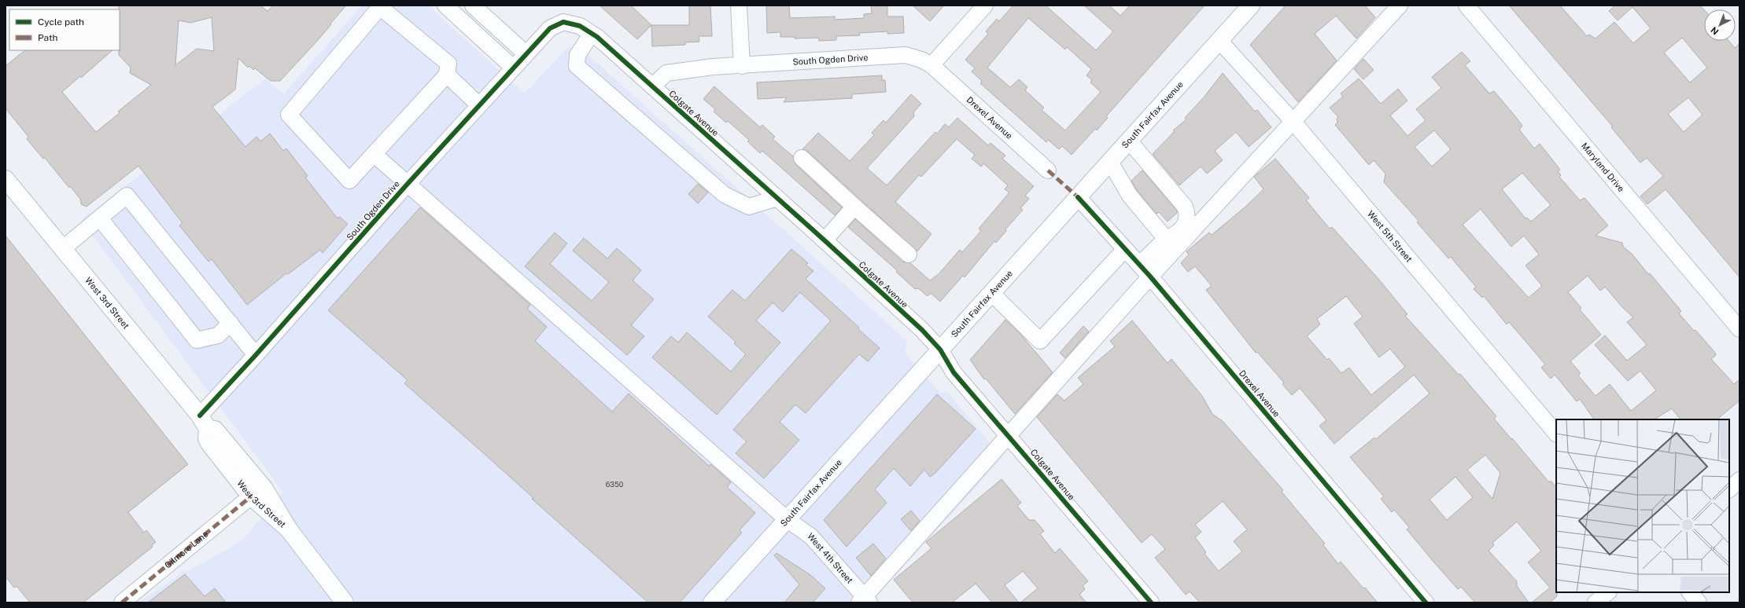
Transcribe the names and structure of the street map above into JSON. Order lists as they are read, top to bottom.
{
  "streets": {
    "main road": ["South Fairfax Avenue", "West 3rd Street"],
    "street": [
      "South Ogden Drive",
      "Colgate Avenue",
      "Drexel Avenue",
      "Maryland Drive",
      "West 5th Street",
      "Gilmore Lane",
      "West 4th Street"
    ]
  },
  "crossings": [
    ["South Ogden Drive", "Colgate Avenue"],
    ["South Ogden Drive", "Drexel Avenue"],
    ["South Ogden Drive", "West 3rd Street"],
    ["South Ogden Drive", "West 4th Street"],
    ["Colgate Avenue", "South Fairfax Avenue"],
    ["South Fairfax Avenue", "Drexel Avenue"],
    ["South Fairfax Avenue", "West 5th Street"],
    ["South Fairfax Avenue", "West 4th Street"],
    ["West 3rd Street", "Gilmore Lane"]
  ],
  "house_numbers": ["6350"],
  "legend": ["Cycle path", "Path"],
  "north": "bottom left"
}
